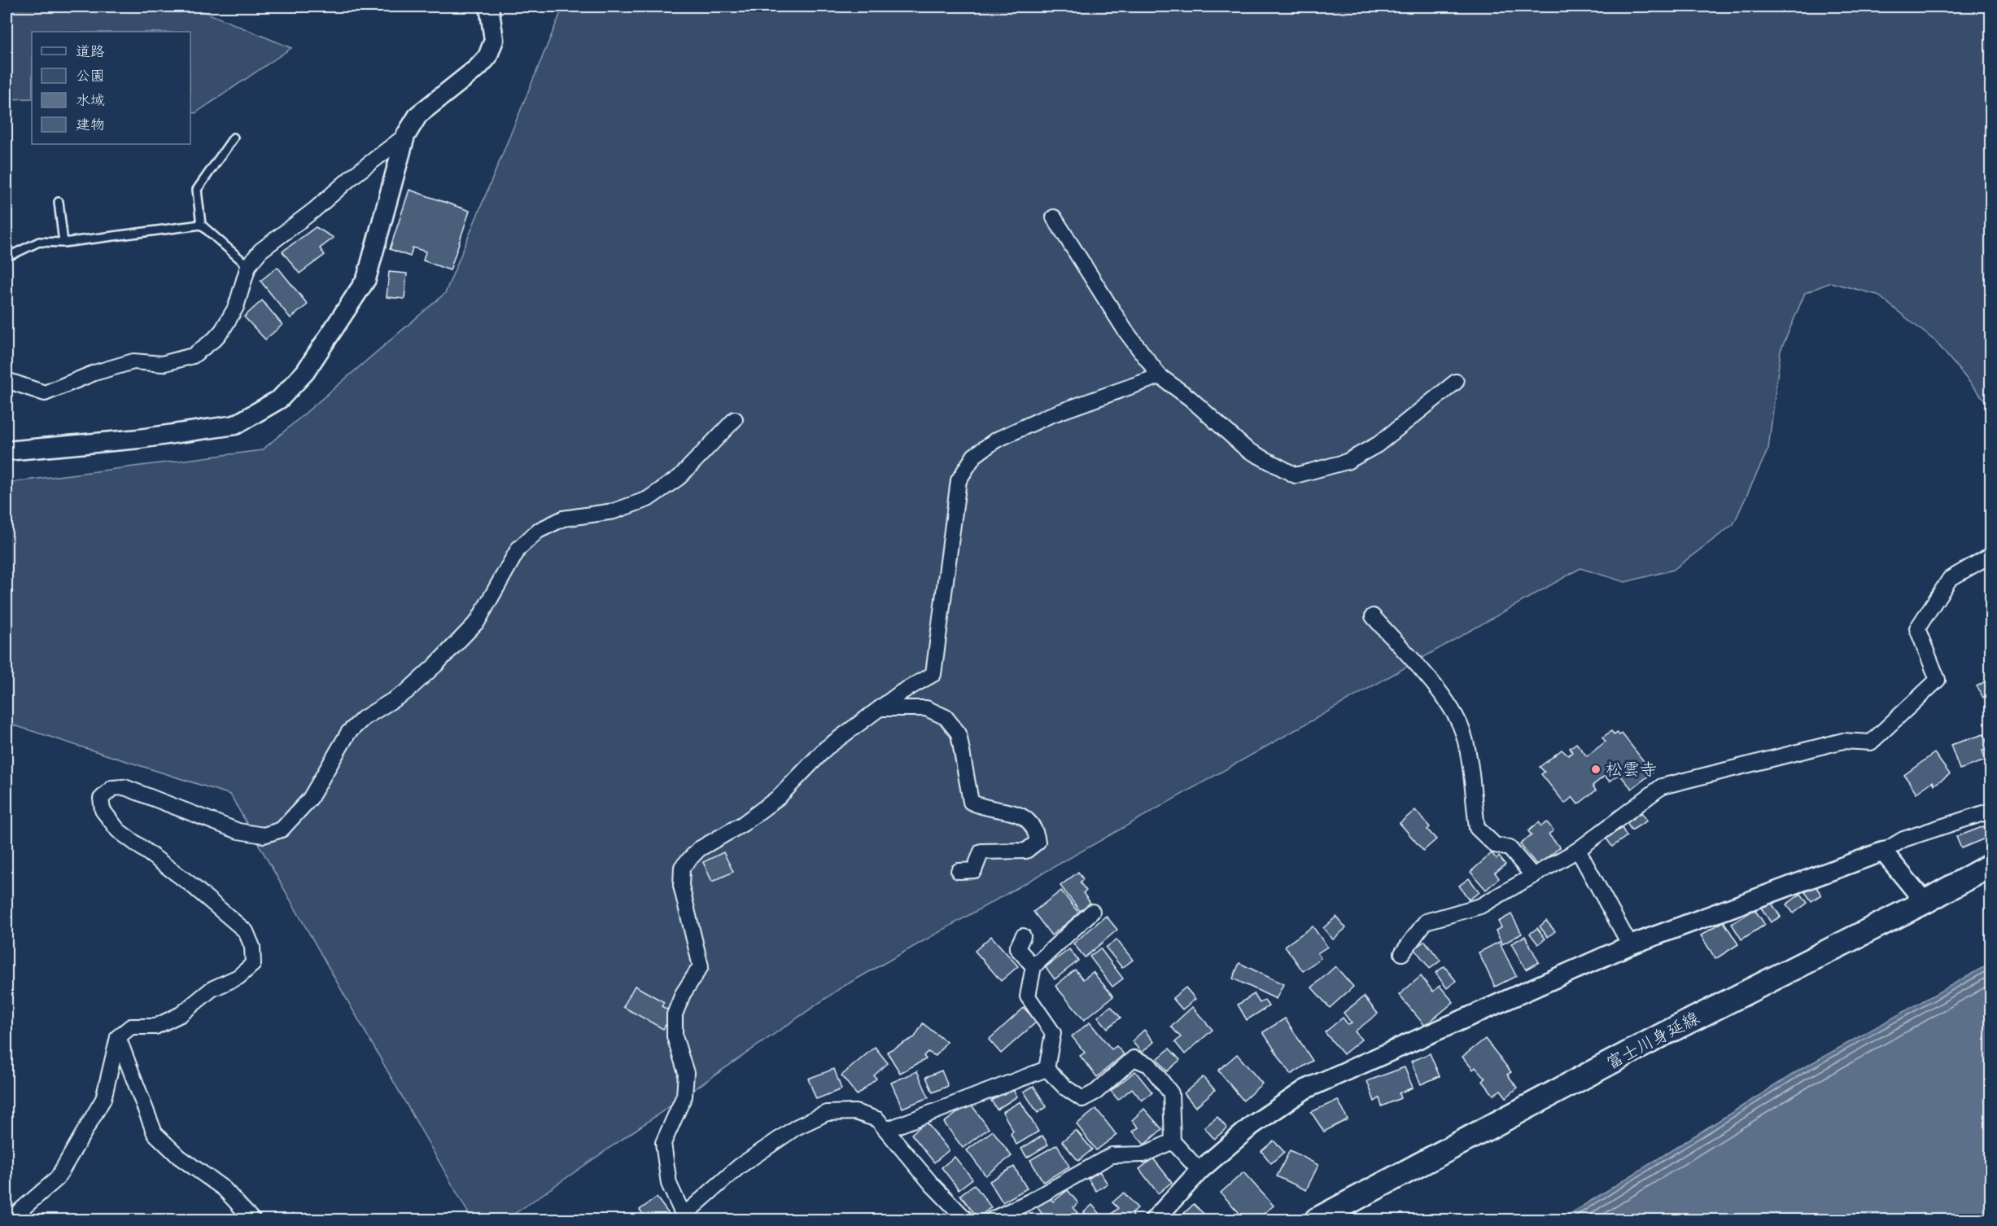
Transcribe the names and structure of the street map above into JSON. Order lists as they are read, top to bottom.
{
  "streets": {
    "main road": ["富士川身延線"]
  },
  "places": ["松雲寺"],
  "legend": [
    "道路",
    "公園",
    "水域",
    "建物"
  ]
}
